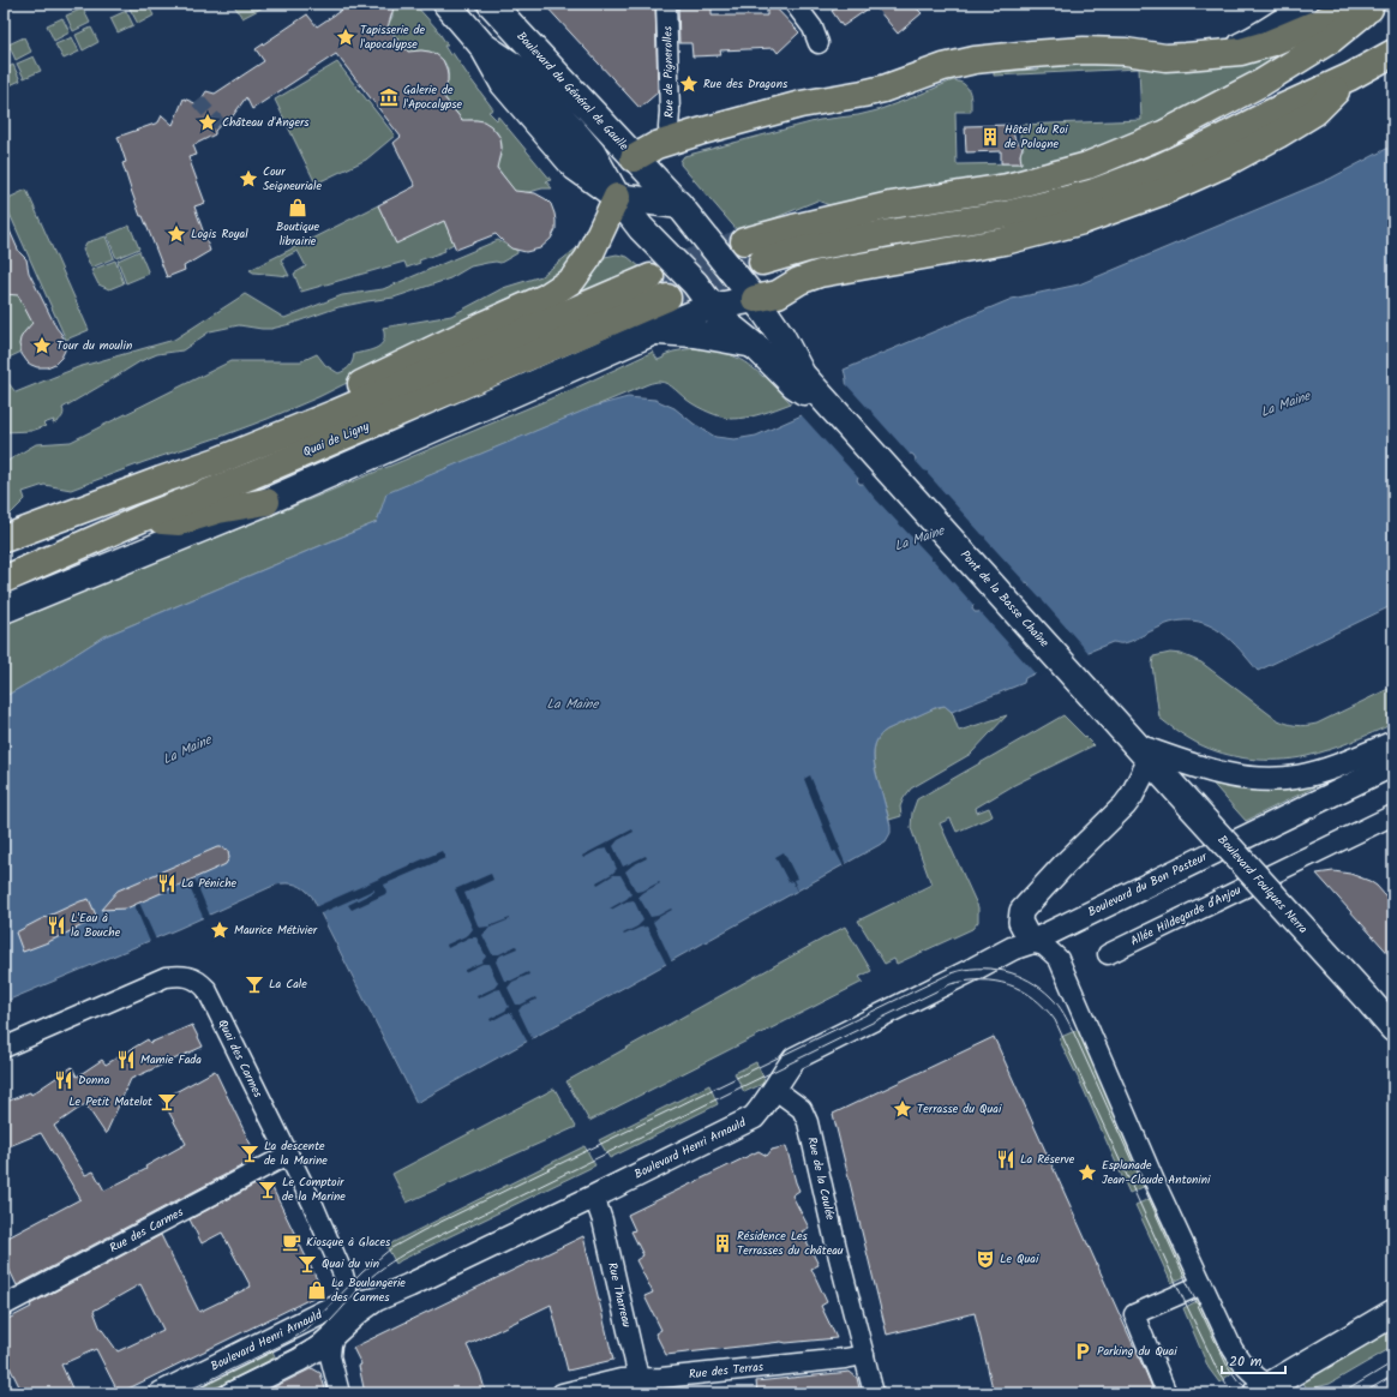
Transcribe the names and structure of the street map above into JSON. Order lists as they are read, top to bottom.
{
  "streets": {
    "highway": ["Quai de Ligny"],
    "main road": ["Boulevard du Général de Gaulle", "Pont de la Basse Chaîne", "Boulevard Foulques Nerra"],
    "street": [
      "Rue de Pignerolles",
      "Boulevard du Bon Pasteur",
      "Allée Hildegarde d'Anjou",
      "Quai des Carmes",
      "Boulevard Henri Arnauld",
      "Rue de la Coulée",
      "Rue des Carmes",
      "Rue Tharreau",
      "Rue des Terras"
    ]
  },
  "crossings": [
    ["Boulevard du Général de Gaulle", "Pont de la Basse Chaîne"],
    ["Pont de la Basse Chaîne", "Boulevard Foulques Nerra"],
    ["Boulevard du Bon Pasteur", "Boulevard Henri Arnauld"],
    ["Quai des Carmes", "Boulevard Henri Arnauld"],
    ["Quai des Carmes", "Rue des Carmes"],
    ["Boulevard Henri Arnauld", "Rue de la Coulée"],
    ["Boulevard Henri Arnauld", "Rue Tharreau"],
    ["Rue de la Coulée", "Rue des Terras"],
    ["Rue Tharreau", "Rue des Terras"]
  ],
  "water": ["La Maine"],
  "places": {
    "place": [
      "Tapisserie de l'apocalypse",
      "Rue des Dragons",
      "Château d'Angers",
      "Cour Seigneuriale",
      "Logis Royal",
      "Tour du moulin",
      "Maurice Métivier",
      "Terrasse du Quai",
      "Esplanade Jean-Claude Antonini"
    ],
    "museum": ["Galerie de l'Apocalypse"],
    "building": ["Hôtel du Roi de Pologne", "Résidence Les Terrasses du château"],
    "shop": ["Boutique librairie", "La Boulangerie des Carmes"],
    "restaurant": [
      "La Péniche",
      "L'Eau à la Bouche",
      "Mamie Fada",
      "Donna",
      "La Réserve"
    ],
    "bar": [
      "La Cale",
      "Le Petit Matelot",
      "La descente de la Marine",
      "Le Comptoir de la Marine",
      "Quai du vin"
    ],
    "cafe": ["Kiosque à Glaces"],
    "theatre": ["Le Quai"],
    "parking": ["Parking du Quai"]
  },
  "scale_bar": "20 m"
}
